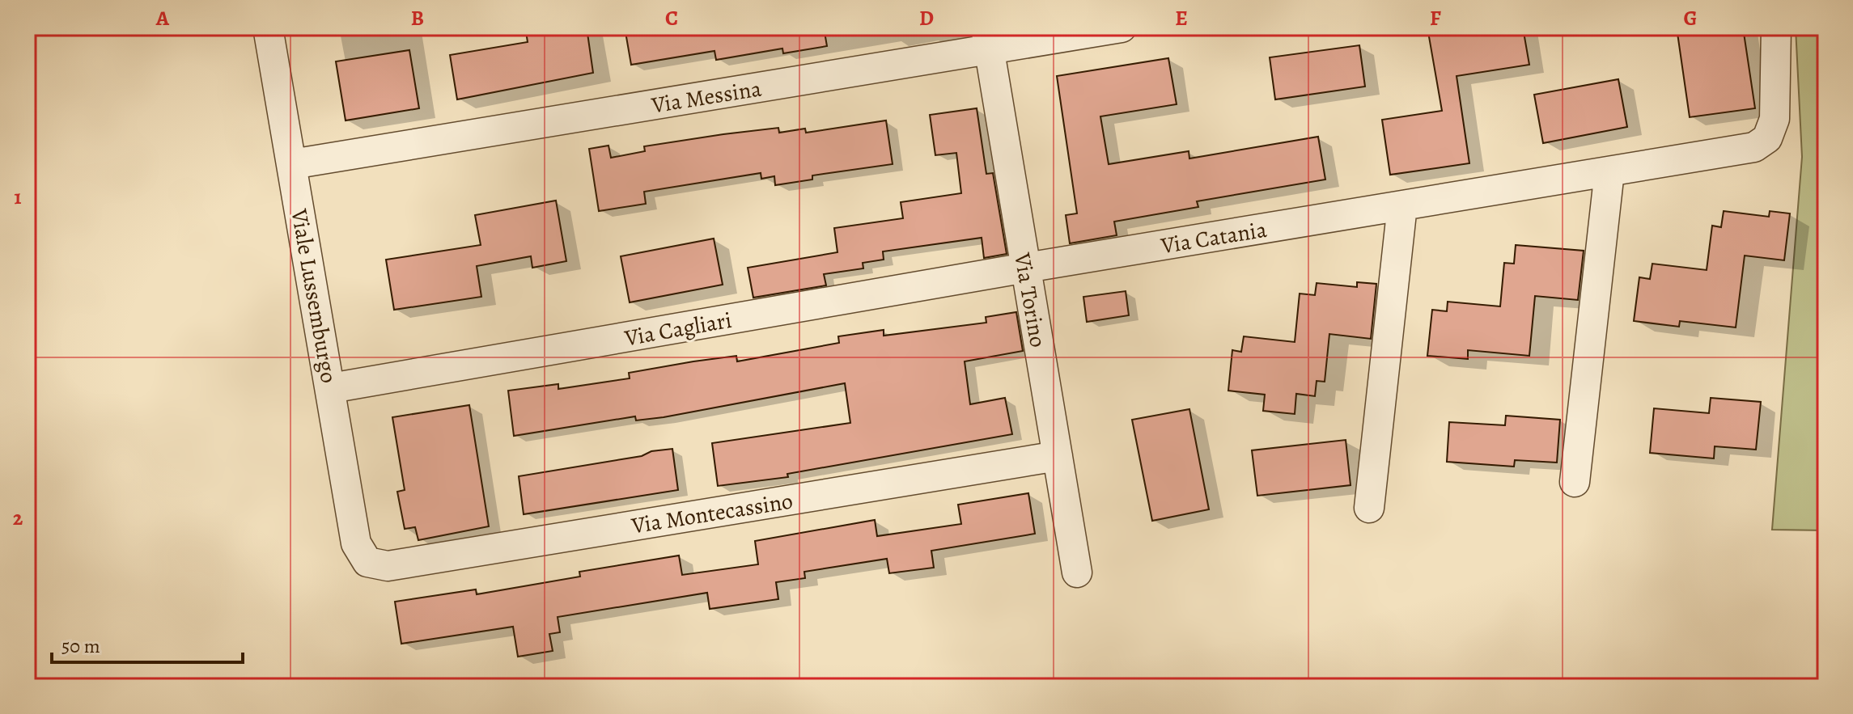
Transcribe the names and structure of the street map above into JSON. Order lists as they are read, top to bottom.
{
  "streets": {
    "street": [
      "Via Messina",
      "Via Catania",
      "Viale Lussemburgo",
      "Via Torino",
      "Via Cagliari",
      "Via Montecassino"
    ]
  },
  "crossings": [
    ["Via Messina", "Viale Lussemburgo"],
    ["Via Messina", "Via Torino"],
    ["Via Catania", "Via Torino"],
    ["Via Catania", "Via Cagliari"],
    ["Viale Lussemburgo", "Via Cagliari"],
    ["Viale Lussemburgo", "Via Montecassino"],
    ["Via Torino", "Via Cagliari"],
    ["Via Torino", "Via Montecassino"]
  ],
  "scale_bar": "50 m",
  "grid": {
    "columns": [
      "A",
      "B",
      "C",
      "D",
      "E",
      "F",
      "G"
    ],
    "rows": ["1", "2"]
  }
}
